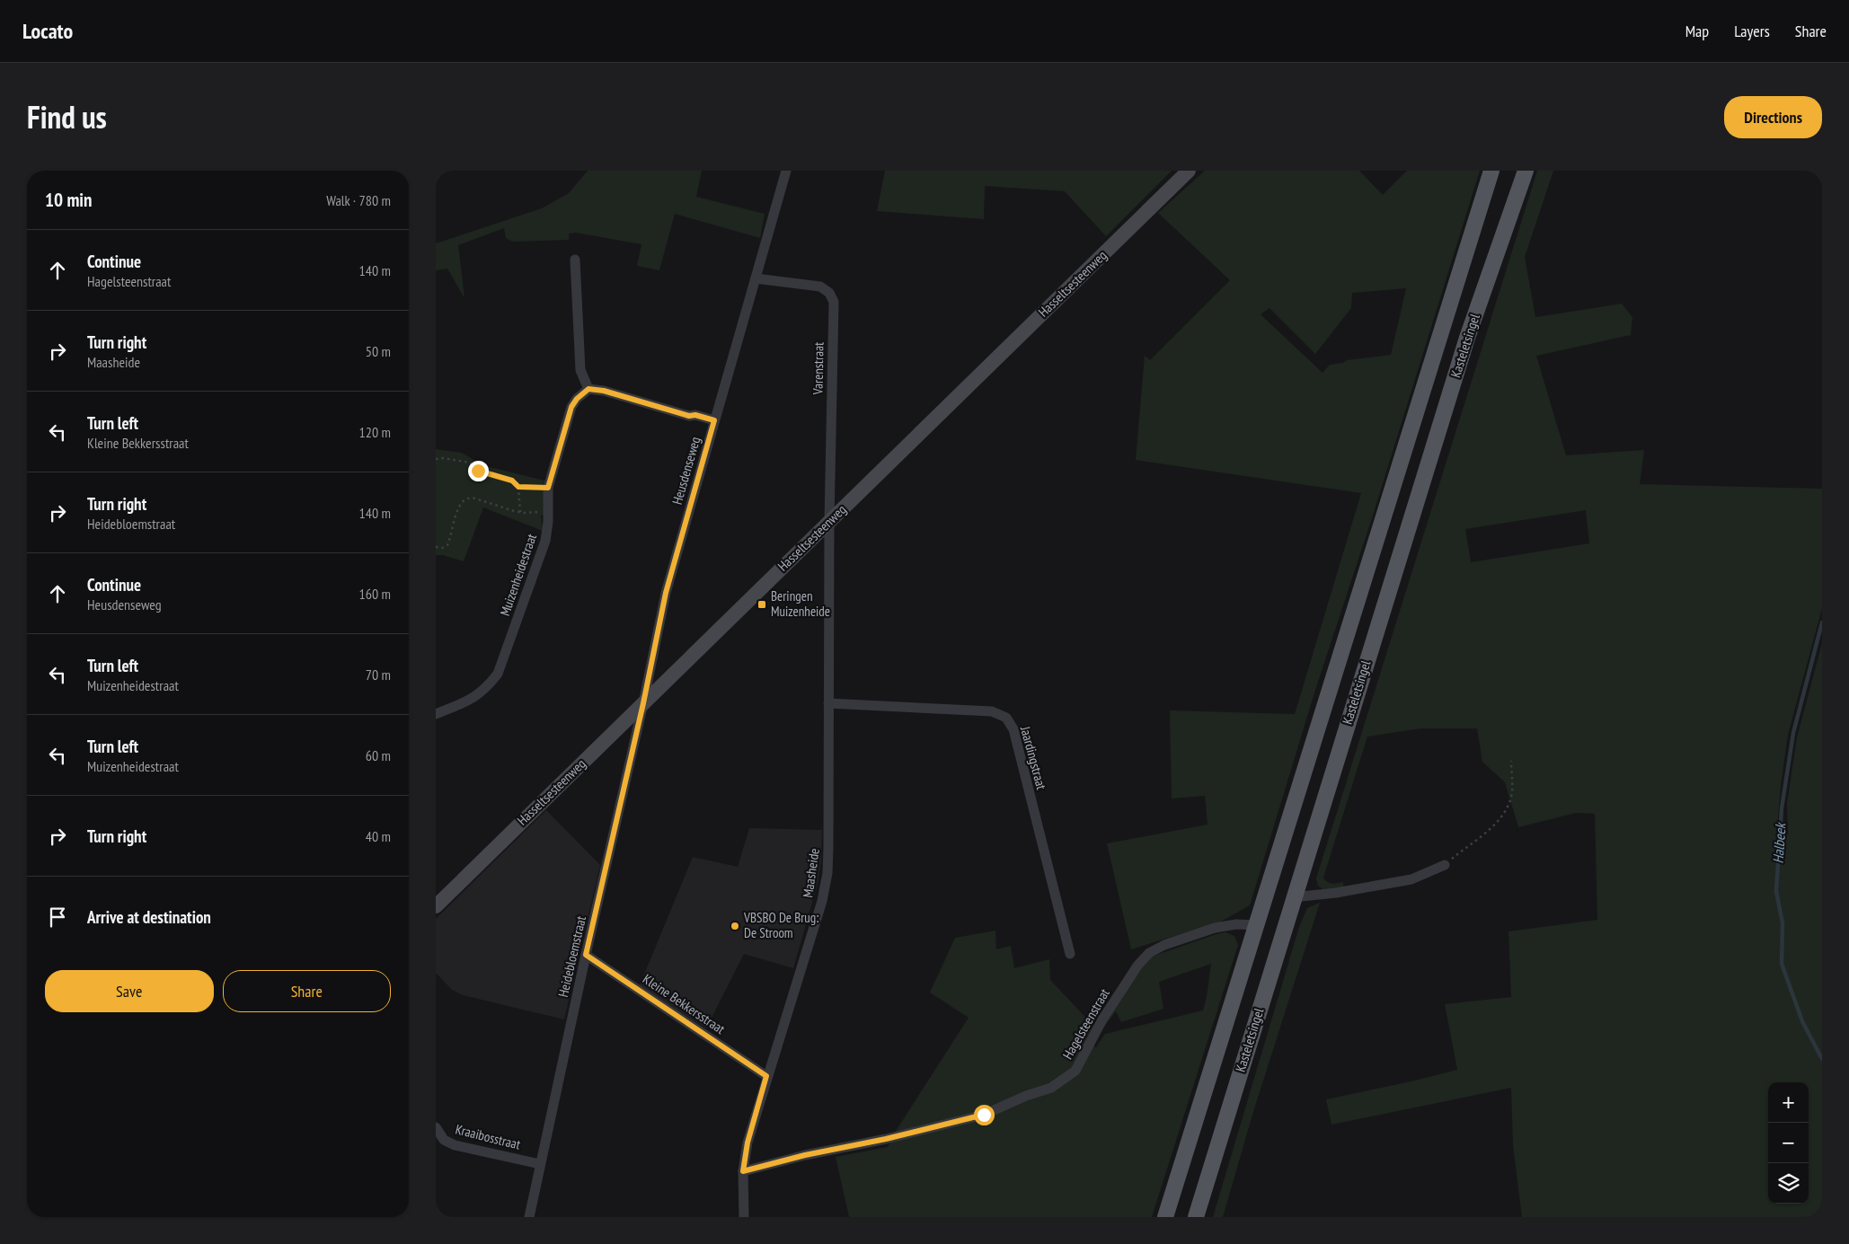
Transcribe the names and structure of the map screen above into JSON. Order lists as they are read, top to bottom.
{
  "streets": {
    "main road": ["Kasteletsingel"],
    "street": [
      "Hasseltsesteenweg",
      "Varenstraat",
      "Heusdenseweg",
      "Muizenheidestraat",
      "Jaardingstraat",
      "Maasheide",
      "Heidebloemstraat",
      "Kleine Bekkersstraat",
      "Hagelsteenstraat",
      "Kraaibosstraat"
    ]
  },
  "crossings": [
    ["Hasseltsesteenweg", "Varenstraat"],
    ["Hasseltsesteenweg", "Heusdenseweg"],
    ["Hasseltsesteenweg", "Maasheide"],
    ["Hasseltsesteenweg", "Heidebloemstraat"],
    ["Kasteletsingel", "Hagelsteenstraat"],
    ["Varenstraat", "Heusdenseweg"],
    ["Varenstraat", "Maasheide"],
    ["Heusdenseweg", "Heidebloemstraat"],
    ["Jaardingstraat", "Maasheide"],
    ["Maasheide", "Kleine Bekkersstraat"],
    ["Maasheide", "Hagelsteenstraat"],
    ["Heidebloemstraat", "Kleine Bekkersstraat"],
    ["Heidebloemstraat", "Kraaibosstraat"]
  ],
  "water": ["Halbeek"],
  "places": {
    "transit": ["Beringen Muizenheide"],
    "other": ["VBSBO De Brug: De Stroom"]
  },
  "page": {
    "header": "Locato",
    "nav": ["Map", "Layers", "Share"],
    "title": "Find us",
    "buttons": [
      "Directions",
      ["Save", "Share"]
    ],
    "heading": ["10 min", "Walk · 780 m"],
    "list": [
      ["Continue", "Hagelsteenstraat", "140 m"],
      ["Turn right", "Maasheide", "50 m"],
      ["Turn left", "Kleine Bekkersstraat", "120 m"],
      ["Turn right", "Heidebloemstraat", "140 m"],
      ["Continue", "Heusdenseweg", "160 m"],
      ["Turn left", "Muizenheidestraat", "70 m"],
      ["Turn left", "Muizenheidestraat", "60 m"],
      ["Turn right", "40 m"],
      "Arrive at destination"
    ],
    "map_buttons": ["+", "−"]
  }
}
